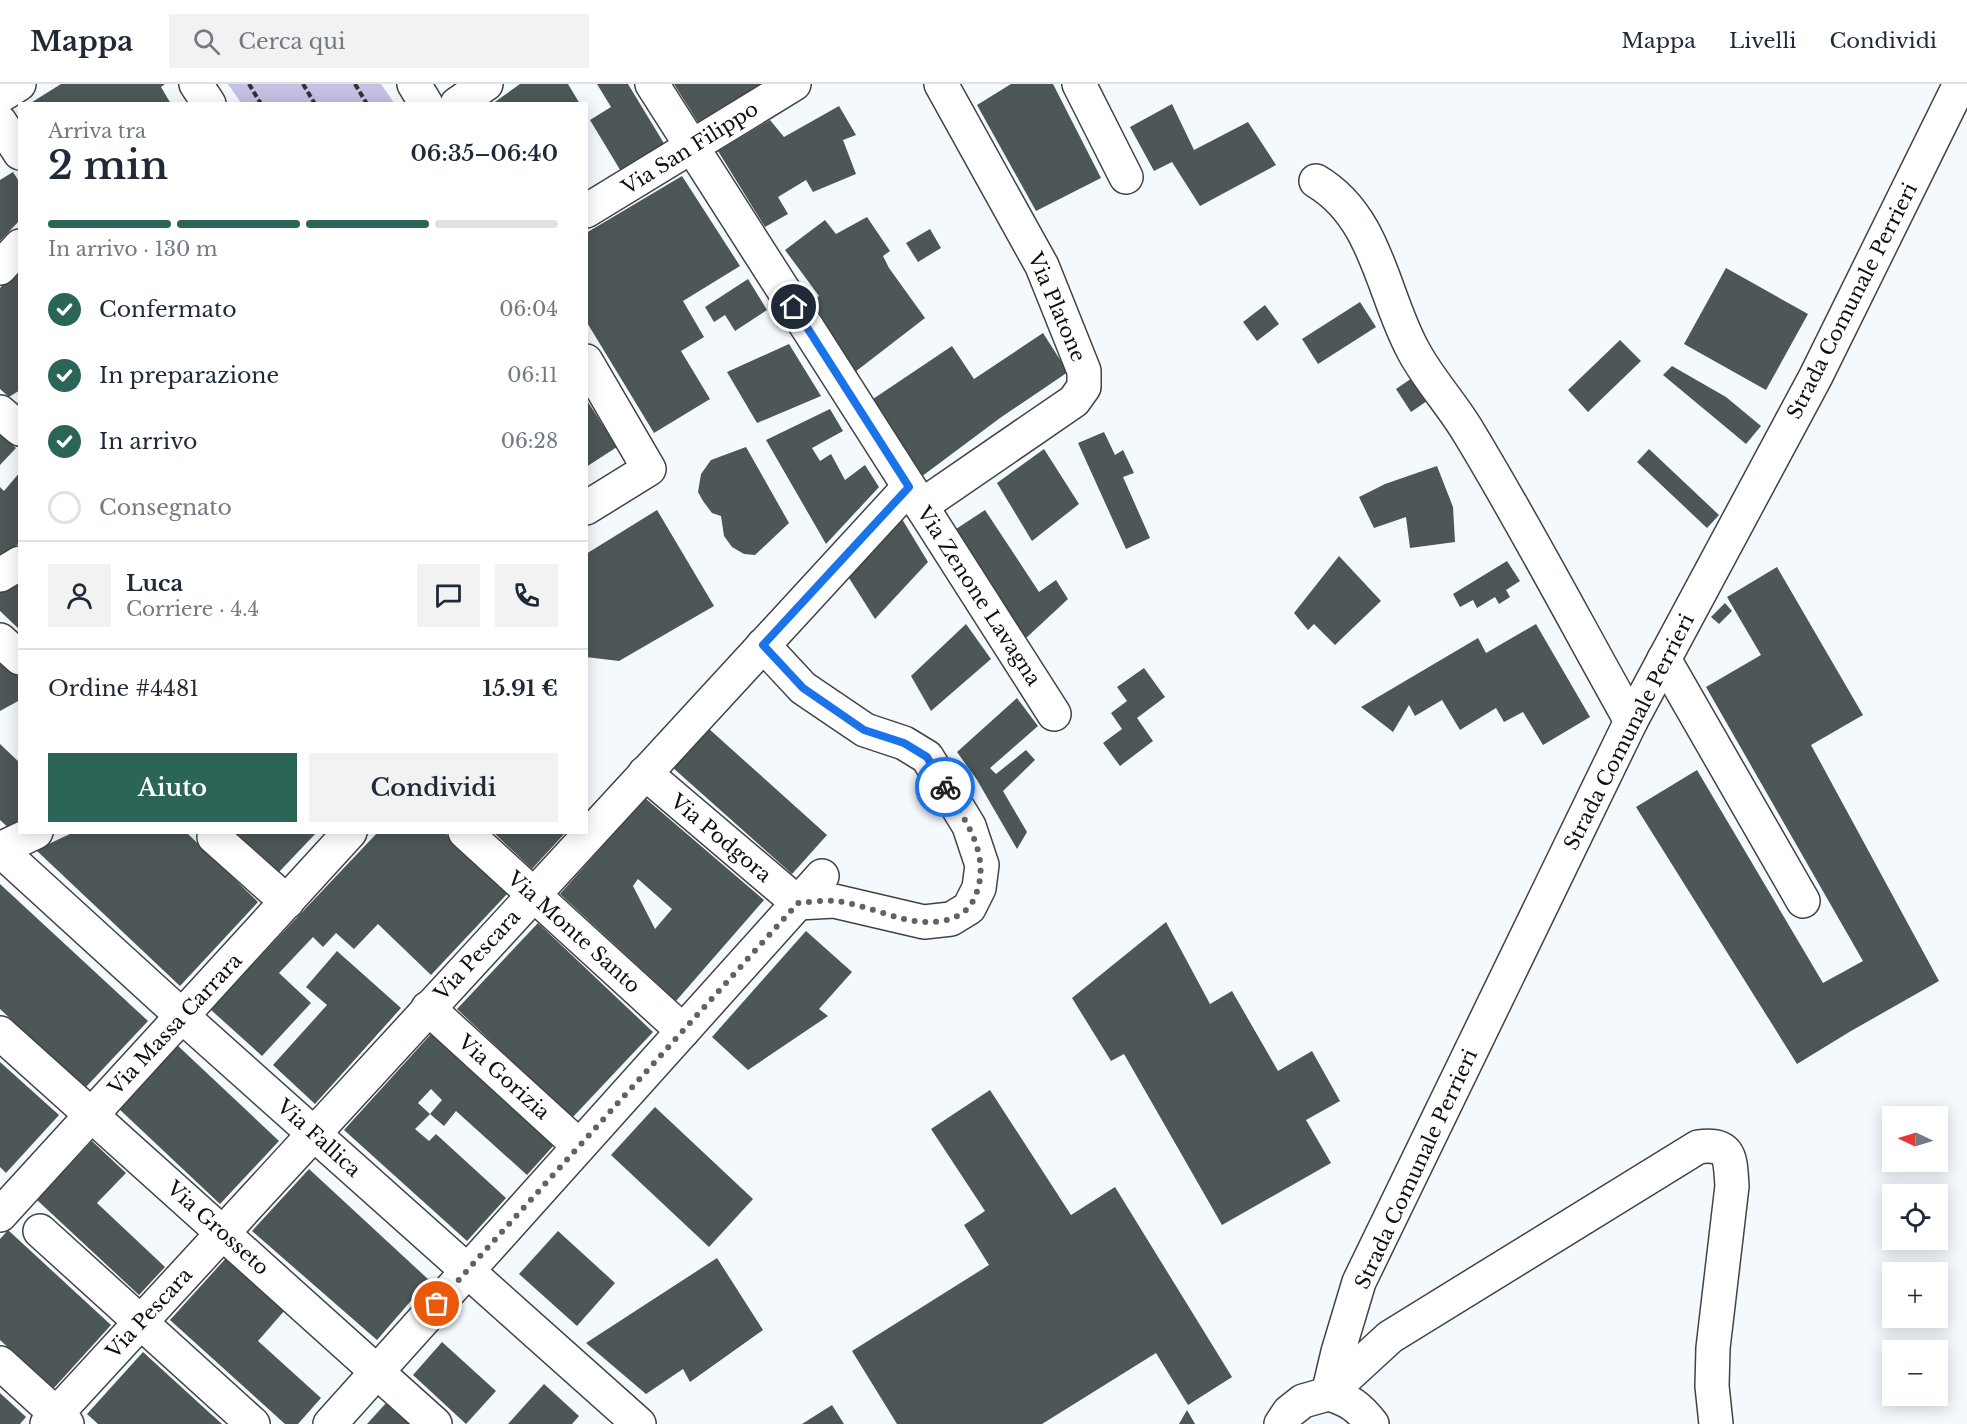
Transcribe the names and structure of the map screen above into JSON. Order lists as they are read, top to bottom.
{
  "streets": {
    "street": [
      "Via San Filippo",
      "Strada Comunale Perrieri",
      "Via Platone",
      "Via Zenone Lavagna",
      "Via Podgora",
      "Via Monte Santo",
      "Via Pescara",
      "Via Massa Carrara",
      "Via Gorizia",
      "Via Fallica",
      "Via Grosseto"
    ]
  },
  "crossings": [
    ["Via San Filippo", "Via Zenone Lavagna"],
    ["Via Platone", "Via Zenone Lavagna"],
    ["Via Platone", "Via Pescara"],
    ["Via Zenone Lavagna", "Via Pescara"],
    ["Via Podgora", "Via Pescara"],
    ["Via Monte Santo", "Via Pescara"],
    ["Via Pescara", "Via Gorizia"],
    ["Via Pescara", "Via Fallica"],
    ["Via Pescara", "Via Grosseto"],
    ["Via Massa Carrara", "Via Fallica"],
    ["Via Massa Carrara", "Via Grosseto"]
  ],
  "north": "left",
  "page": {
    "header": "Mappa",
    "search": "Cerca qui",
    "nav": ["Mappa", "Livelli", "Condividi"],
    "heading": ["2 min", "Arriva tra", "06:35–06:40"],
    "panel": [
      "Luca",
      "Corriere · 4.4",
      "Ordine #4481",
      "15.91 €"
    ],
    "bar": "In arrivo · 130 m",
    "list": [
      ["Confermato", "06:04"],
      ["In preparazione", "06:11"],
      ["In arrivo", "06:28"],
      "Consegnato"
    ],
    "buttons": ["Aiuto", "Condividi"],
    "map_buttons": ["+", "−"]
  }
}
